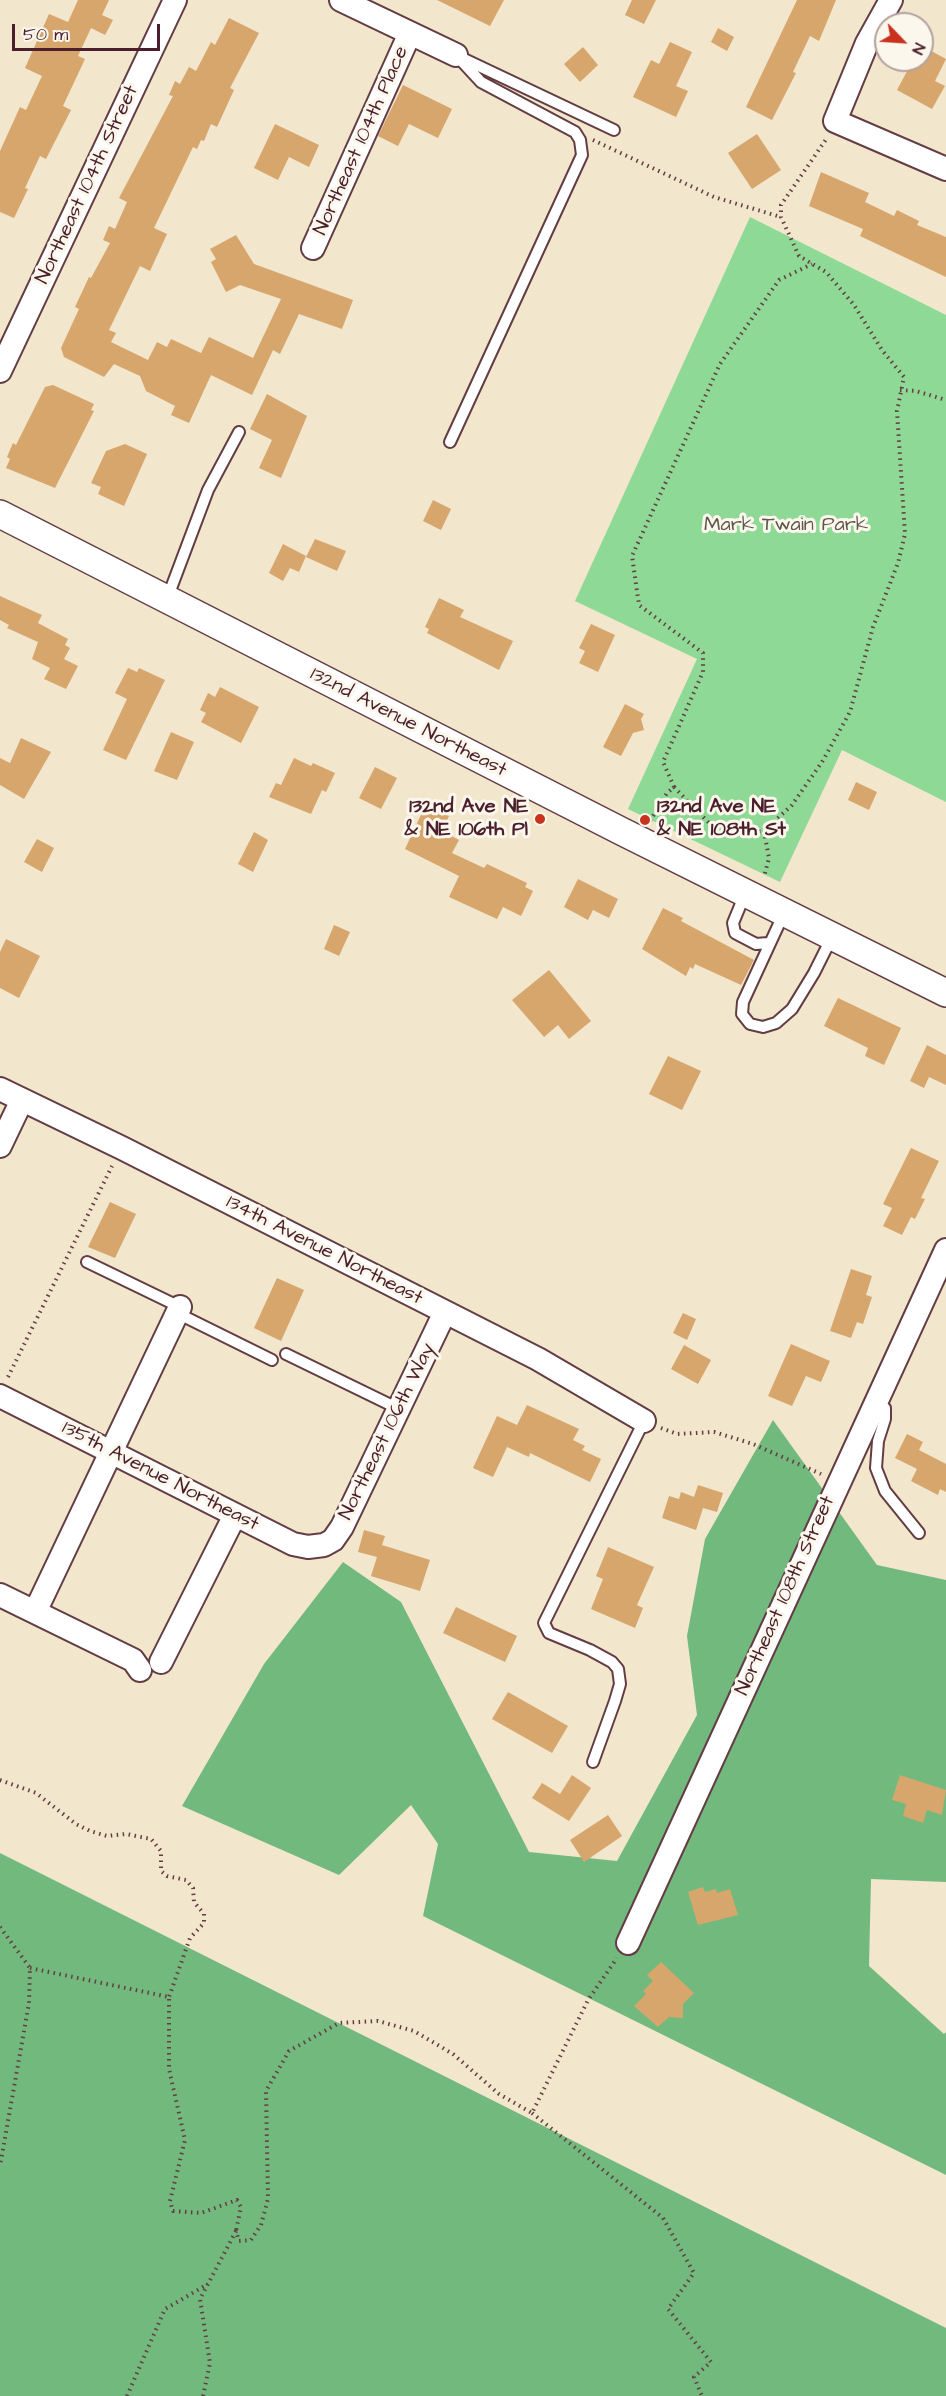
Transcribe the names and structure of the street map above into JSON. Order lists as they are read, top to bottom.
{
  "streets": {
    "street": [
      "Northeast 104th Place",
      "Northeast 104th Street",
      "132nd Avenue Northeast",
      "134th Avenue Northeast",
      "Northeast 106th Way",
      "135th Avenue Northeast",
      "Northeast 108th Street"
    ]
  },
  "crossings": [
    ["134th Avenue Northeast", "Northeast 106th Way"],
    ["Northeast 106th Way", "135th Avenue Northeast"]
  ],
  "parks": ["Mark Twain Park"],
  "places": ["132nd Ave NE & NE 106th Pl", "132nd Ave NE & NE 108th St"],
  "scale_bar": "50 m",
  "north": "bottom right"
}
